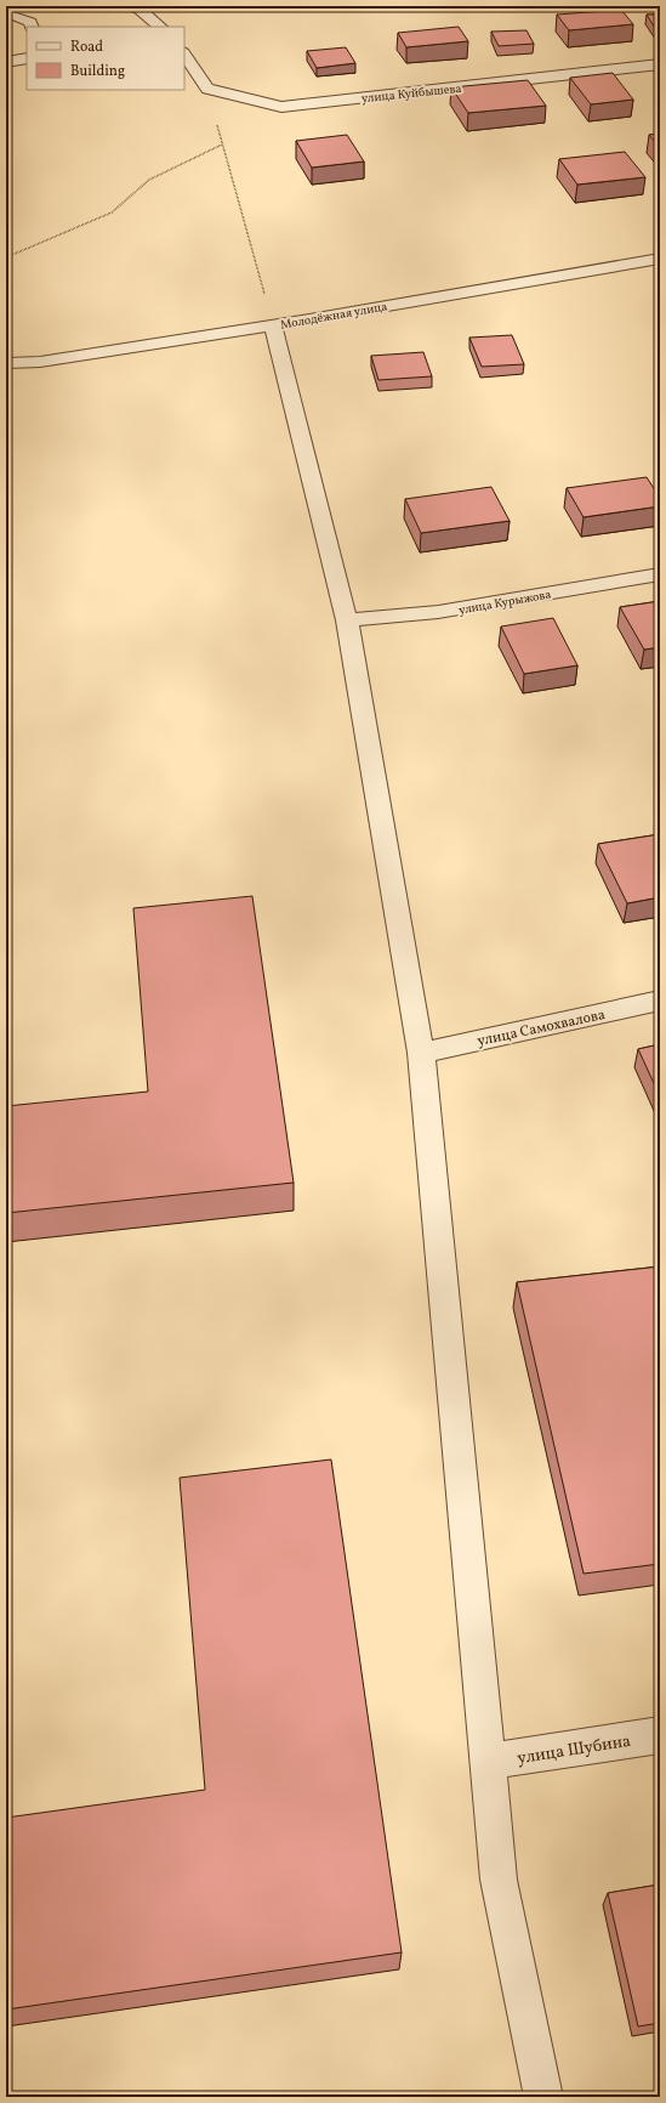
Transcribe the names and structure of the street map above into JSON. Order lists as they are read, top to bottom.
{
  "streets": {
    "street": [
      "улица Куйбышева",
      "Молодёжная улица",
      "улица Курыжова",
      "улица Самохвалова",
      "улица Шубина"
    ]
  },
  "legend": ["Road", "Building"]
}
